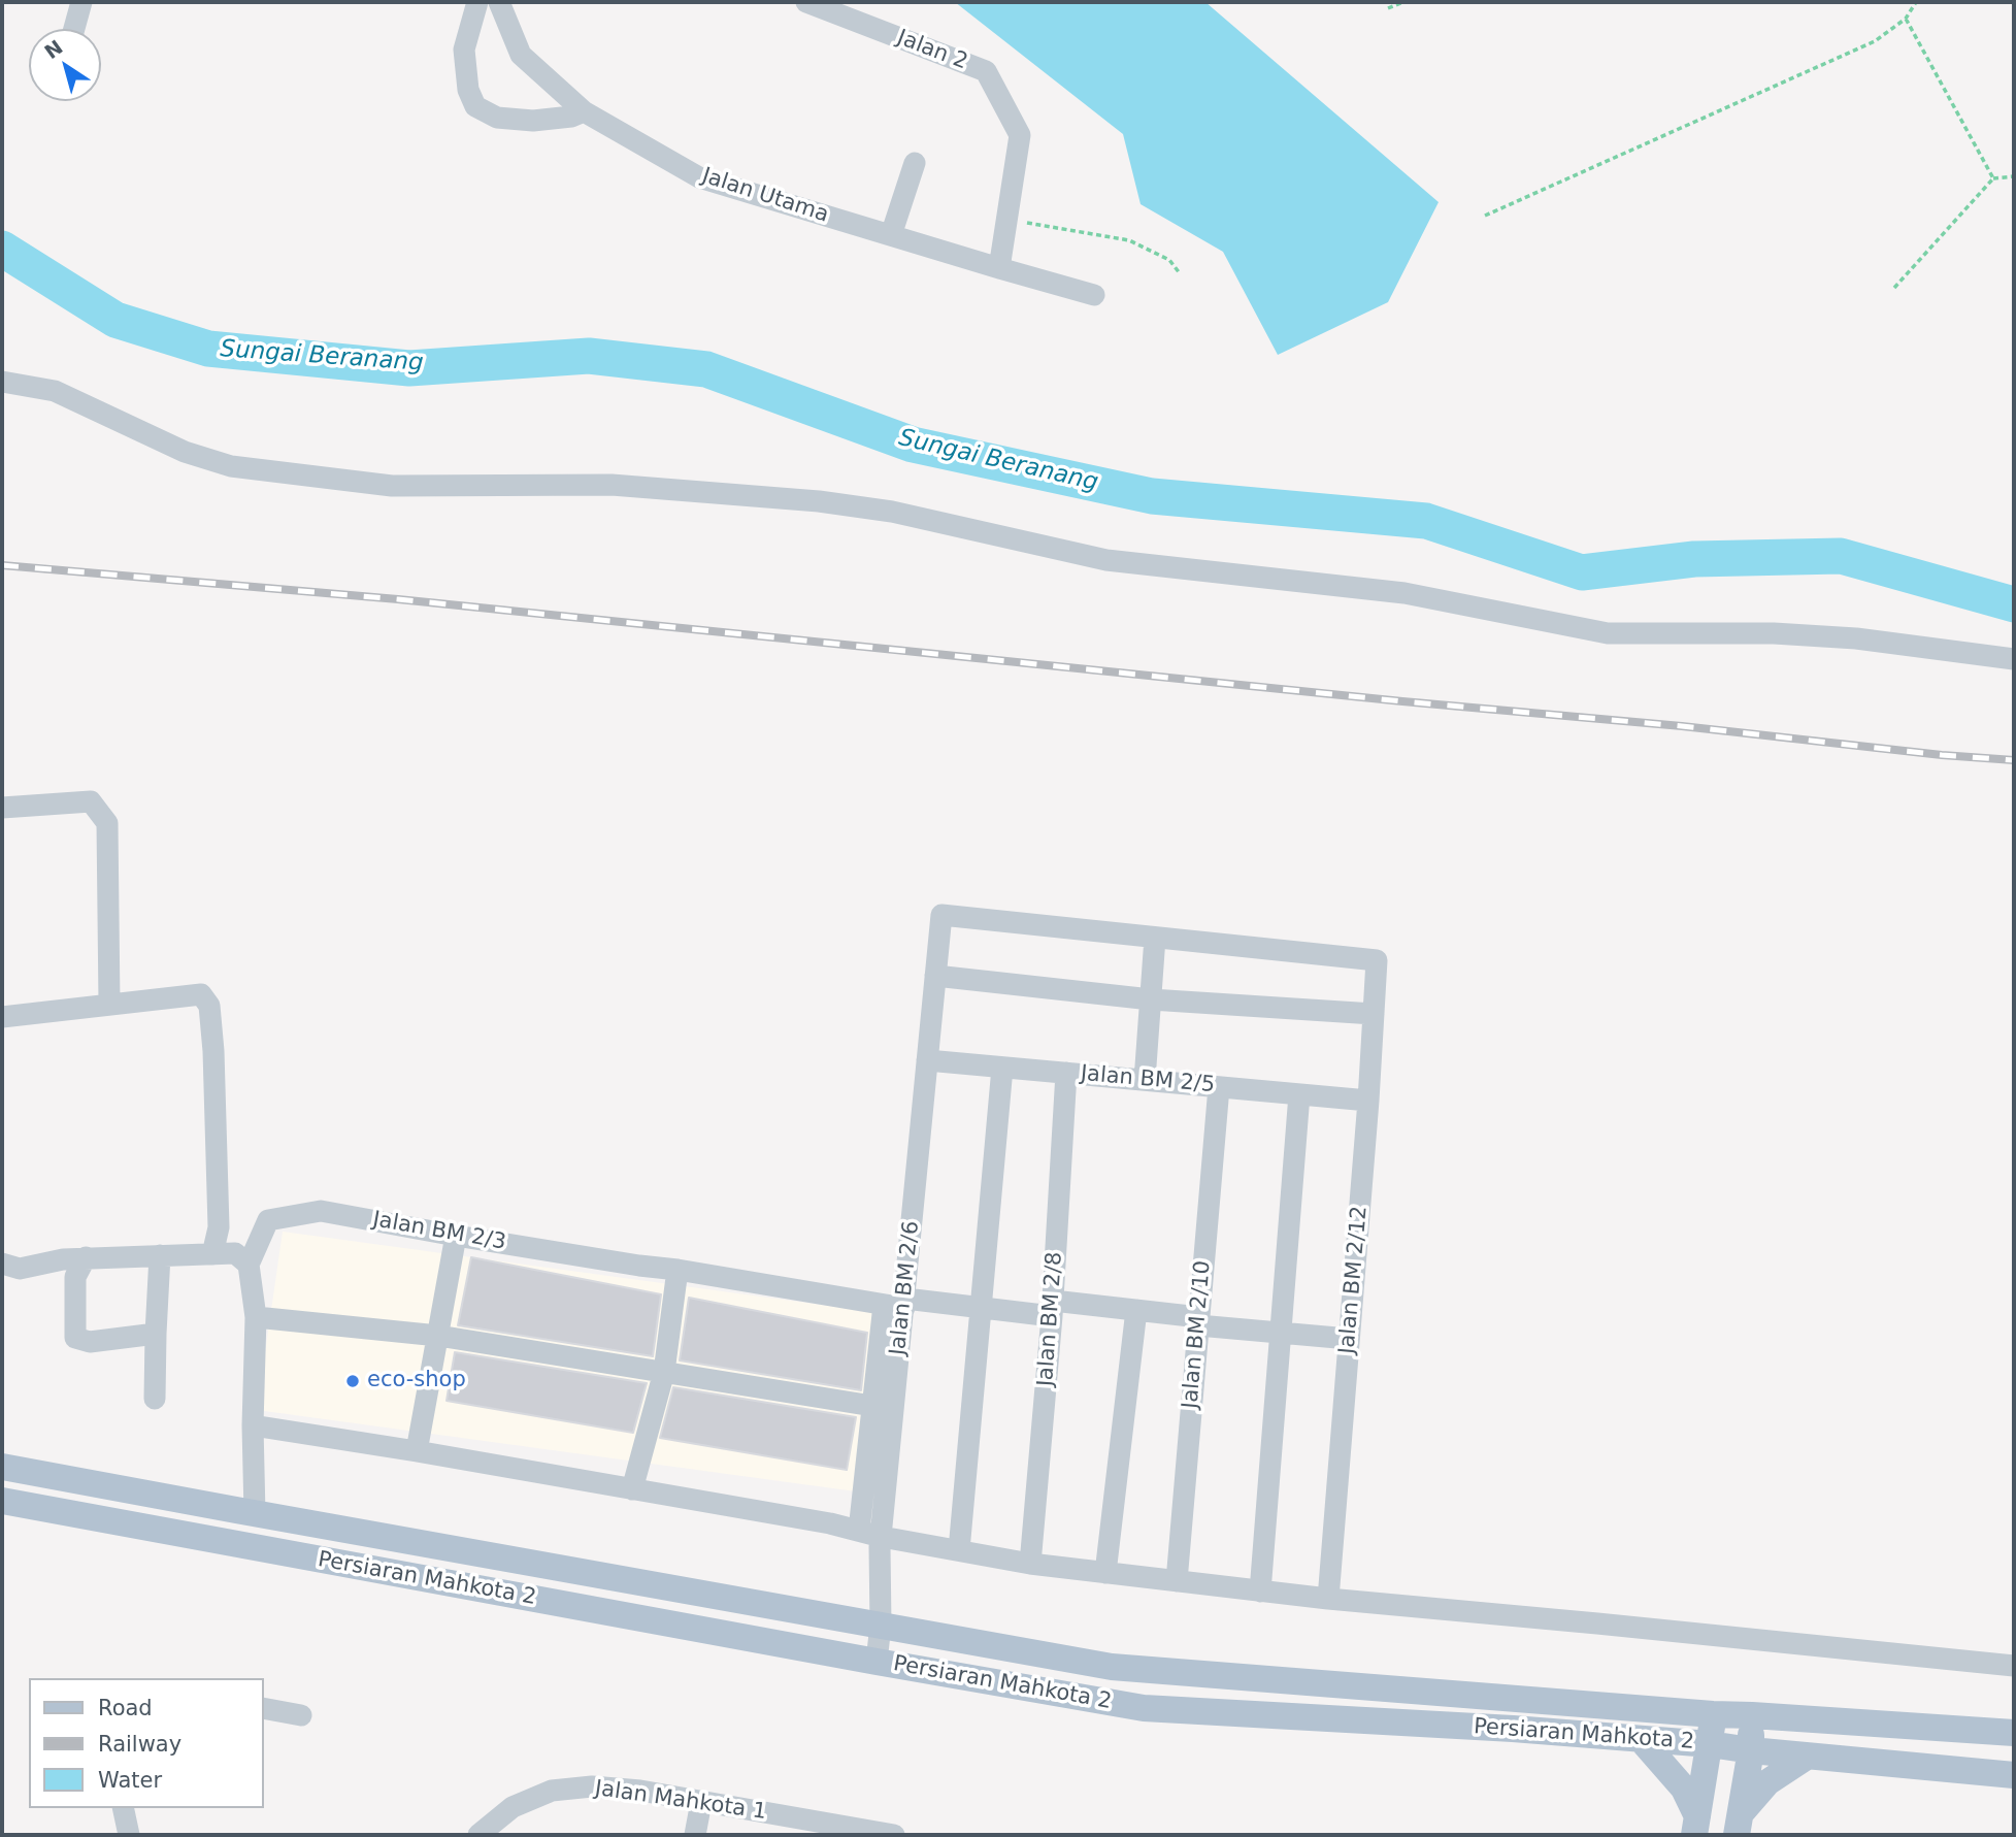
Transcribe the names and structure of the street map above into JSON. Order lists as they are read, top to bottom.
{
  "streets": {
    "main road": ["Persiaran Mahkota 2"],
    "street": [
      "Jalan 2",
      "Jalan Utama",
      "Jalan BM 2/5",
      "Jalan BM 2/3",
      "Jalan BM 2/12",
      "Jalan BM 2/6",
      "Jalan BM 2/8",
      "Jalan BM 2/10",
      "Jalan Mahkota 1"
    ]
  },
  "crossings": [
    ["Jalan 2", "Jalan Utama"],
    ["Jalan BM 2/5", "Jalan BM 2/12"],
    ["Jalan BM 2/5", "Jalan BM 2/6"],
    ["Jalan BM 2/5", "Jalan BM 2/8"],
    ["Jalan BM 2/5", "Jalan BM 2/10"],
    ["Jalan BM 2/3", "Jalan BM 2/12"],
    ["Jalan BM 2/3", "Jalan BM 2/6"],
    ["Jalan BM 2/3", "Jalan BM 2/8"],
    ["Jalan BM 2/3", "Jalan BM 2/10"],
    ["Jalan BM 2/12", "Jalan BM 2/6"],
    ["Jalan BM 2/6", "Persiaran Mahkota 2"]
  ],
  "water": ["Sungai Beranang"],
  "places": ["eco-shop"],
  "legend": ["Road", "Railway", "Water"],
  "north": "top left"
}
